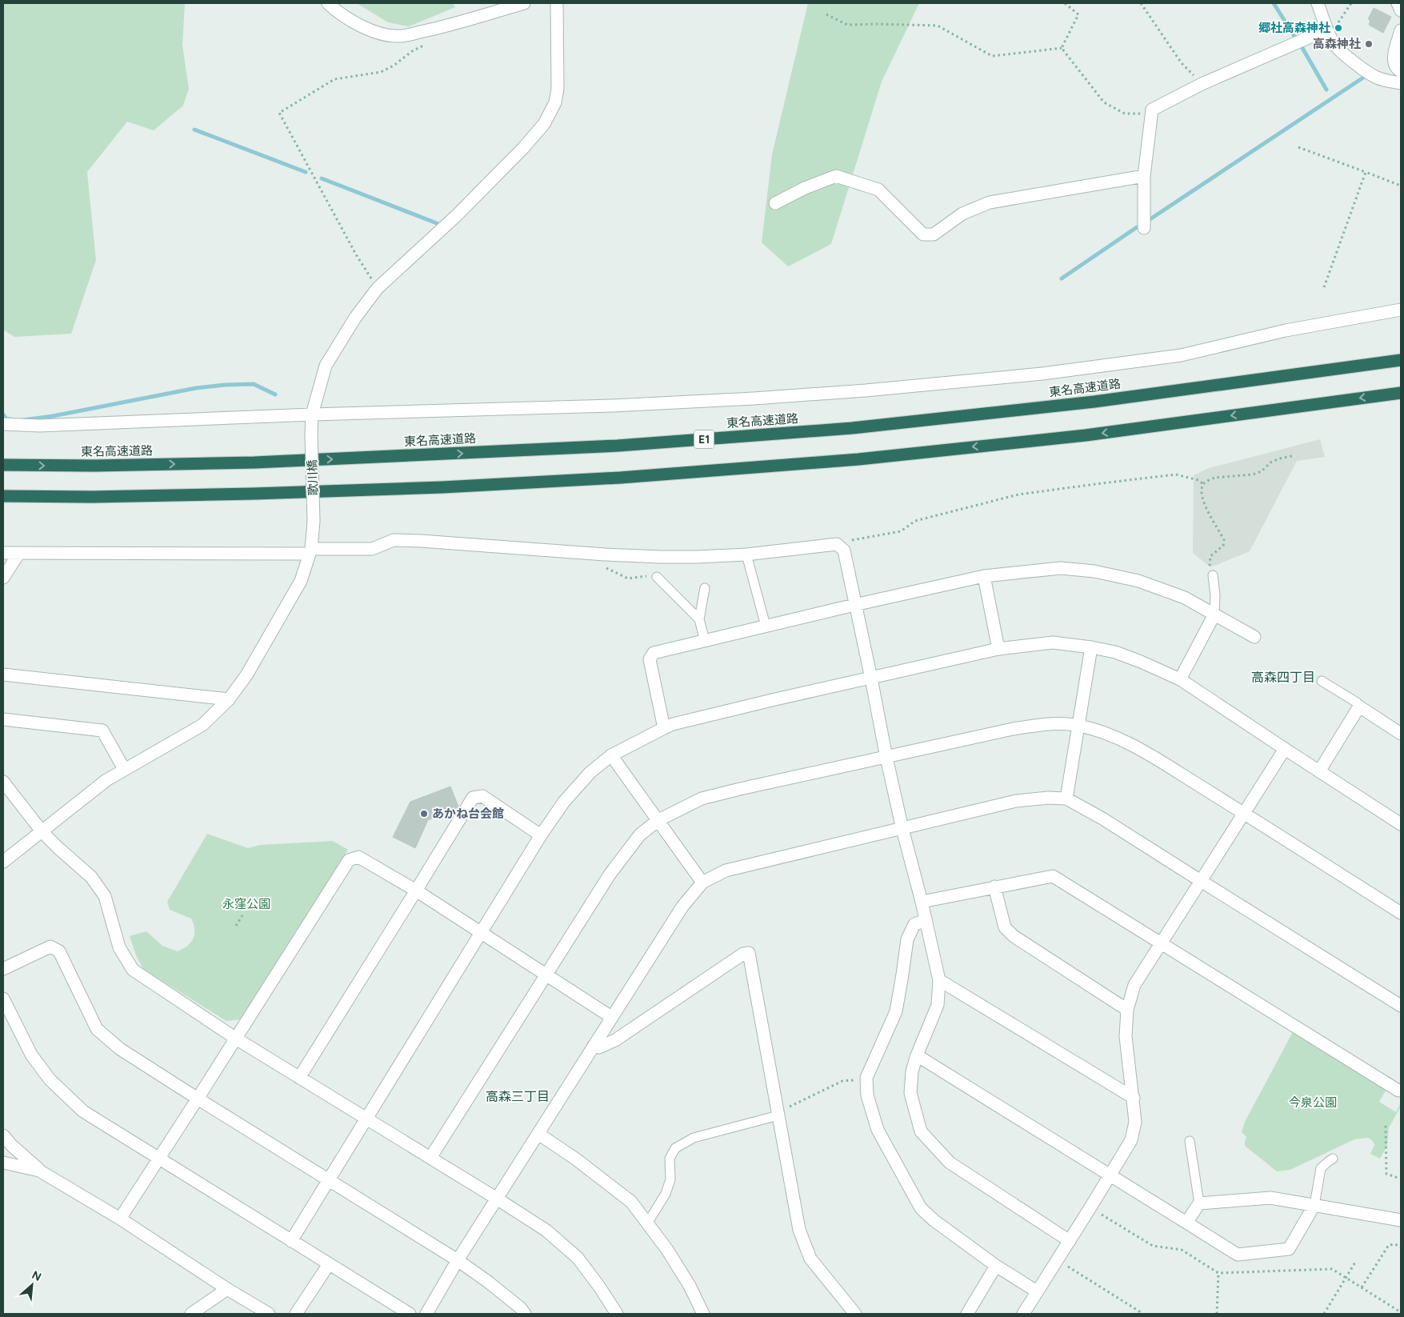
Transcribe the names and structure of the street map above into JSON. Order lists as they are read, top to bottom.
{
  "streets": {
    "highway": ["東名高速道路", "E1"],
    "street": ["歌川橋"]
  },
  "districts": ["高森四丁目", "高森三丁目"],
  "parks": ["永窪公園", "今泉公園"],
  "places": ["郷社高森神社", "高森神社", "あかね台会館"],
  "north": "top right"
}
